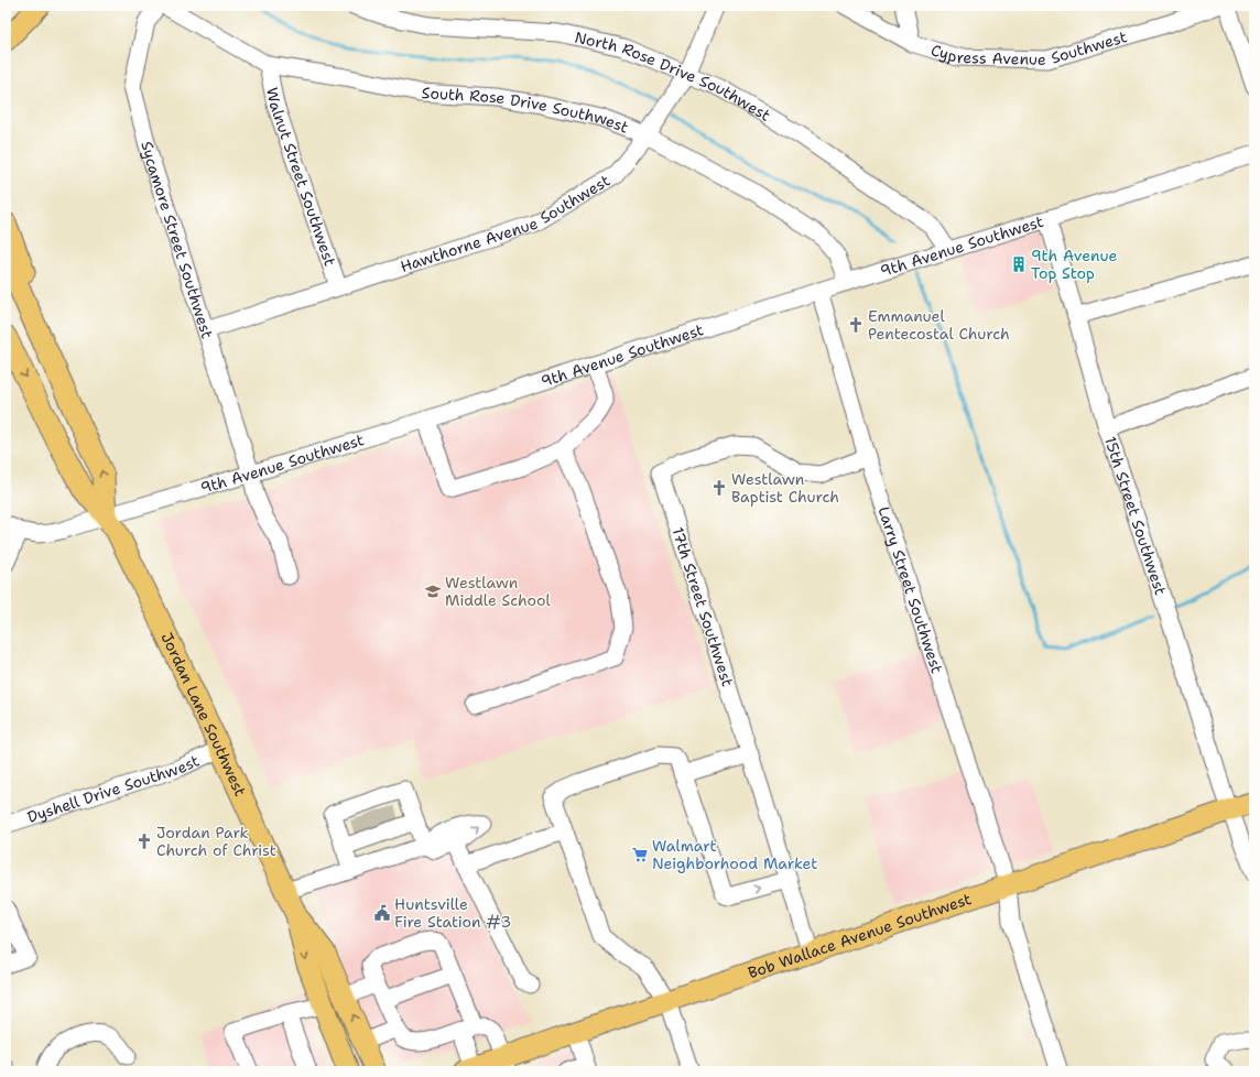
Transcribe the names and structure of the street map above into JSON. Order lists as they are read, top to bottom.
{
  "streets": {
    "main road": ["Jordan Lane Southwest", "Bob Wallace Avenue Southwest"],
    "street": [
      "Cypress Avenue Southwest",
      "North Rose Drive Southwest",
      "South Rose Drive Southwest",
      "Walnut Street Southwest",
      "Hawthorne Avenue Southwest",
      "Sycamore Street Southwest",
      "9th Avenue Southwest",
      "15th Street Southwest",
      "Larry Street Southwest",
      "17th Street Southwest",
      "Dyshell Drive Southwest"
    ]
  },
  "crossings": [
    ["North Rose Drive Southwest", "Hawthorne Avenue Southwest"],
    ["North Rose Drive Southwest", "9th Avenue Southwest"],
    ["South Rose Drive Southwest", "Walnut Street Southwest"],
    ["South Rose Drive Southwest", "Hawthorne Avenue Southwest"],
    ["South Rose Drive Southwest", "9th Avenue Southwest"],
    ["Walnut Street Southwest", "Hawthorne Avenue Southwest"],
    ["Hawthorne Avenue Southwest", "Sycamore Street Southwest"],
    ["Sycamore Street Southwest", "9th Avenue Southwest"],
    ["9th Avenue Southwest", "15th Street Southwest"],
    ["9th Avenue Southwest", "Larry Street Southwest"],
    ["9th Avenue Southwest", "Jordan Lane Southwest"],
    ["15th Street Southwest", "Bob Wallace Avenue Southwest"],
    ["Larry Street Southwest", "17th Street Southwest"],
    ["Larry Street Southwest", "Bob Wallace Avenue Southwest"],
    ["17th Street Southwest", "Bob Wallace Avenue Southwest"],
    ["Jordan Lane Southwest", "Dyshell Drive Southwest"]
  ],
  "places": {
    "building": ["9th Avenue Top Stop"],
    "church": ["Emmanuel Pentecostal Church", "Westlawn Baptist Church", "Jordan Park Church of Christ"],
    "school or university": ["Westlawn Middle School"],
    "supermarket": ["Walmart Neighborhood Market"],
    "public building": ["Huntsville Fire Station #3"]
  }
}
